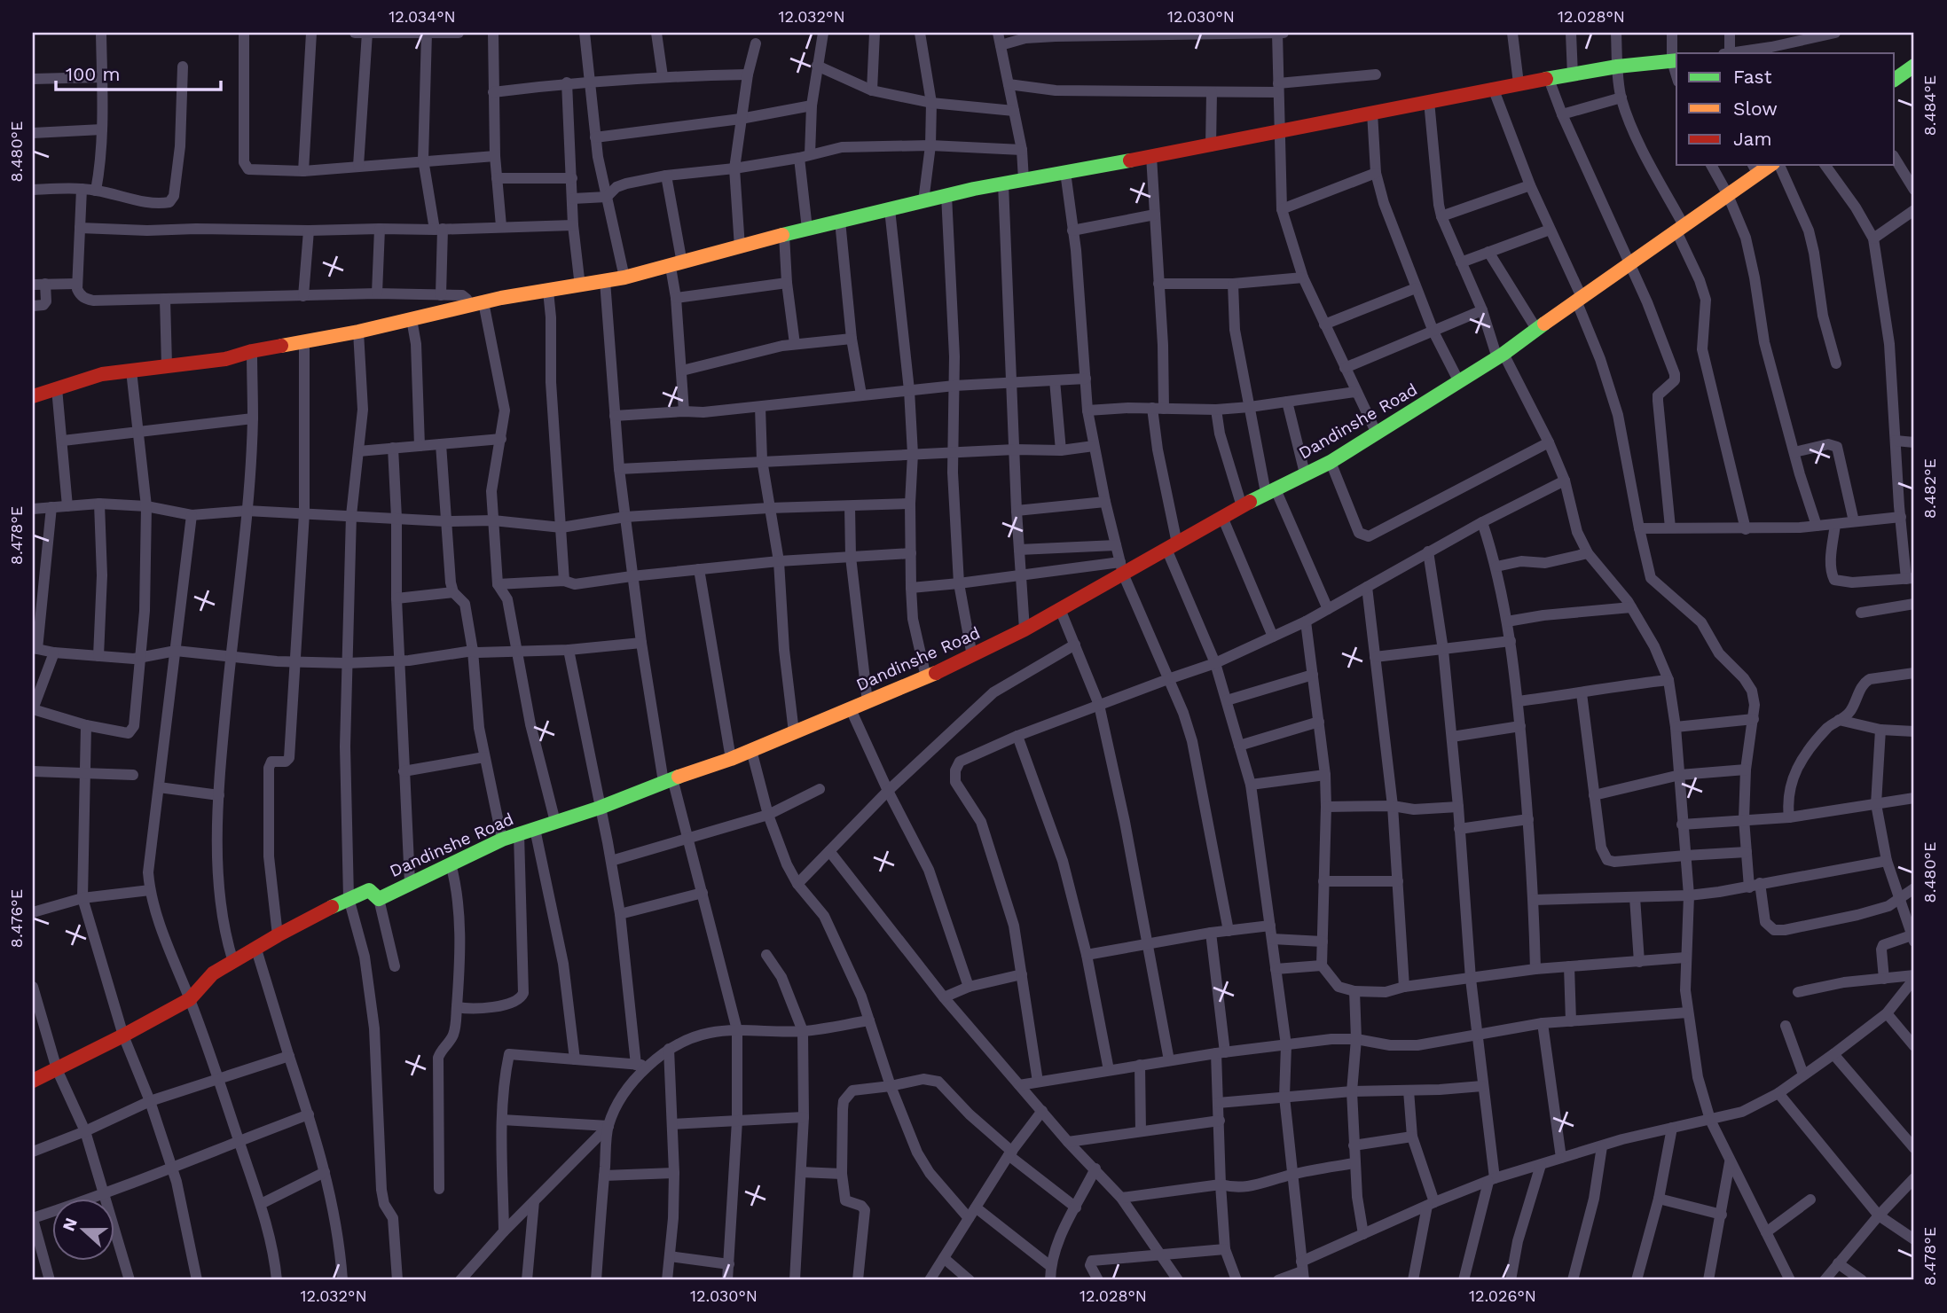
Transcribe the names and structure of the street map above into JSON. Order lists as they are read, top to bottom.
{
  "streets": {
    "street": ["Dandinshe Road"]
  },
  "legend": ["Fast", "Slow", "Jam"],
  "scale_bar": "100 m",
  "north": "left",
  "coordinates": [
    "12.034°N",
    "12.032°N",
    "12.030°N",
    "12.028°N",
    "8.484°E",
    "8.480°E",
    "8.482°E",
    "8.478°E",
    "8.476°E",
    "12.026°N"
  ]
}
